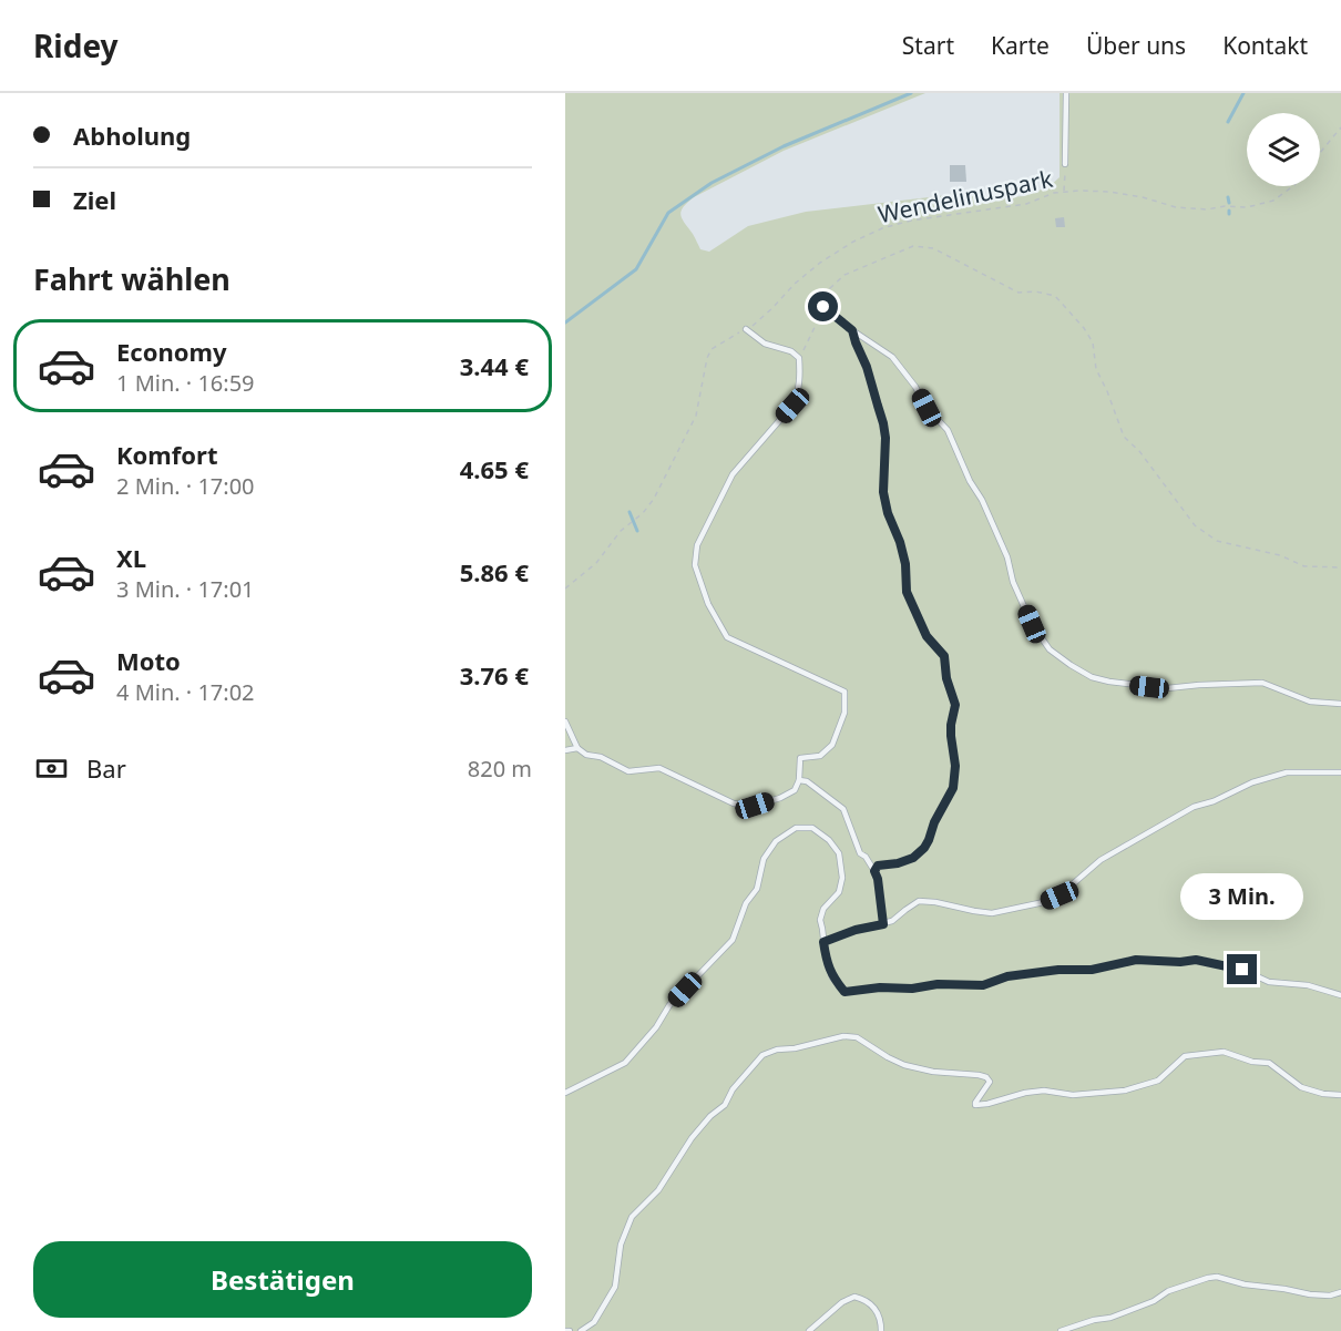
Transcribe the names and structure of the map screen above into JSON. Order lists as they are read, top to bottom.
{
  "streets": {
    "path": ["Wendelinuspark"]
  },
  "page": {
    "header": "Ridey",
    "nav": [
      "Start",
      "Karte",
      "Über uns",
      "Kontakt"
    ],
    "banner": ["Abholung", "Ziel"],
    "heading": "Fahrt wählen",
    "list": [
      {
        "name": "Economy",
        "note": "1 Min. · 16:59",
        "value": "3.44 €"
      },
      {
        "name": "Komfort",
        "note": "2 Min. · 17:00",
        "value": "4.65 €"
      },
      {
        "name": "XL",
        "note": "3 Min. · 17:01",
        "value": "5.86 €"
      },
      {
        "name": "Moto",
        "note": "4 Min. · 17:02",
        "value": "3.76 €"
      }
    ],
    "pay": ["Bar", "820 m"],
    "bubble": "3 Min.",
    "buttons": "Bestätigen"
  }
}
